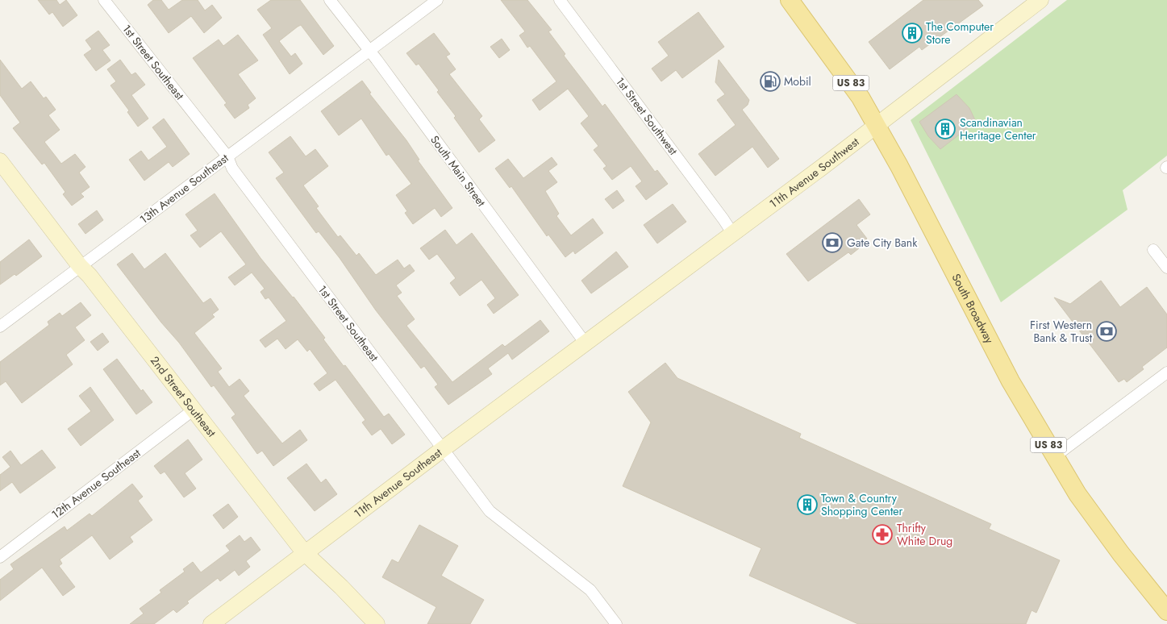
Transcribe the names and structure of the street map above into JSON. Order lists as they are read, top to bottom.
{
  "streets": {
    "main road": ["US 83", "South Broadway"],
    "street": [
      "1st Street Southeast",
      "1st Street Southwest",
      "South Main Street",
      "11th Avenue Southwest",
      "13th Avenue Southeast",
      "2nd Street Southeast",
      "11th Avenue Southeast",
      "12th Avenue Southeast"
    ]
  },
  "crossings": [
    ["1st Street Southeast", "13th Avenue Southeast"],
    ["1st Street Southeast", "11th Avenue Southeast"],
    ["1st Street Southwest", "11th Avenue Southwest"],
    ["South Main Street", "11th Avenue Southwest"],
    ["South Main Street", "13th Avenue Southeast"],
    ["South Main Street", "11th Avenue Southeast"],
    ["11th Avenue Southwest", "South Broadway"],
    ["11th Avenue Southwest", "11th Avenue Southeast"],
    ["13th Avenue Southeast", "2nd Street Southeast"],
    ["2nd Street Southeast", "11th Avenue Southeast"],
    ["2nd Street Southeast", "12th Avenue Southeast"]
  ],
  "places": {
    "building": ["The Computer Store", "Scandinavian Heritage Center", "Town & Country Shopping Center"],
    "fuel station": ["Mobil"],
    "bank": ["Gate City Bank", "First Western Bank & Trust"],
    "pharmacy": ["Thrifty White Drug"]
  }
}
